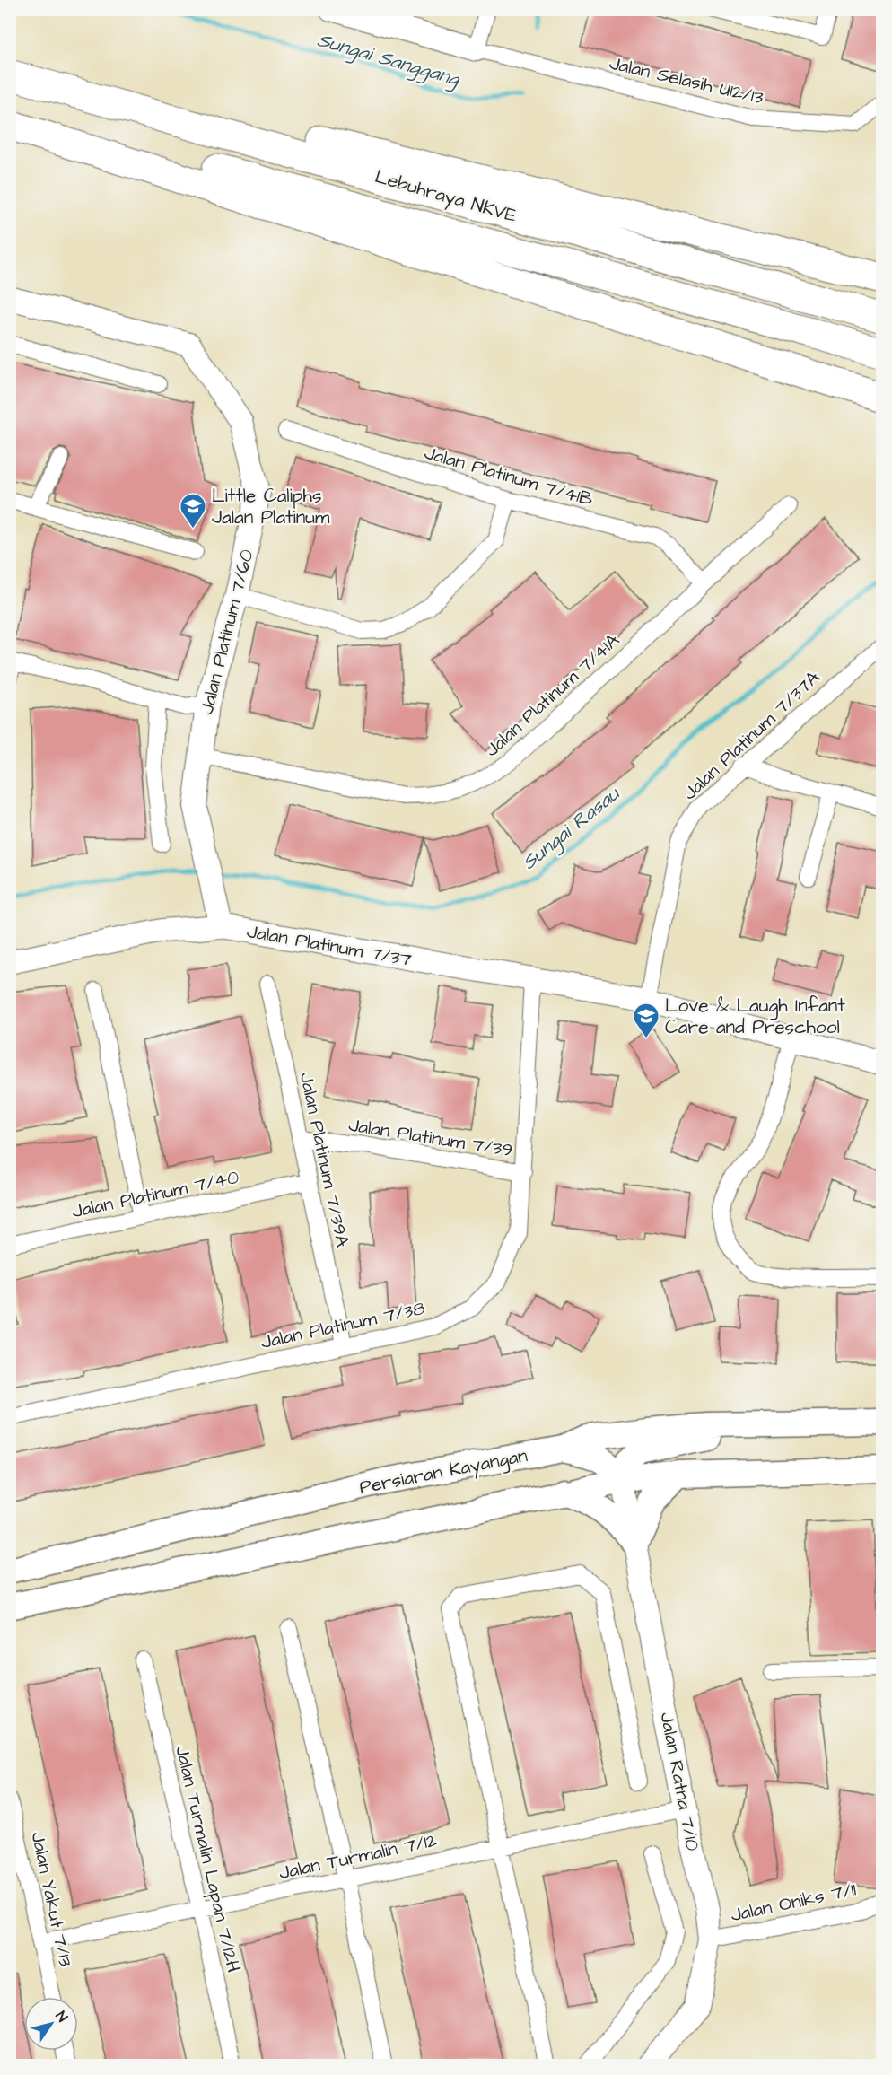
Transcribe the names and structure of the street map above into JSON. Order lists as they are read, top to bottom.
{
  "streets": {
    "highway": ["Lebuhraya NKVE"],
    "main road": ["Persiaran Kayangan"],
    "street": [
      "Jalan Selasih U12/13",
      "Jalan Platinum 7/41B",
      "Jalan Platinum 7/60",
      "Jalan Platinum 7/41A",
      "Jalan Platinum 7/37A",
      "Jalan Platinum 7/37",
      "Jalan Platinum 7/39",
      "Jalan Platinum 7/39A",
      "Jalan Platinum 7/40",
      "Jalan Platinum 7/38",
      "Jalan Ratna 7/10",
      "Jalan Turmalin 7/12",
      "Jalan Turmalin Lapan 7/12H",
      "Jalan Yakut 7/13",
      "Jalan Oniks 7/11"
    ]
  },
  "crossings": [
    ["Jalan Platinum 7/41B", "Jalan Platinum 7/41A"],
    ["Jalan Platinum 7/60", "Jalan Platinum 7/41A"],
    ["Jalan Platinum 7/60", "Jalan Platinum 7/37"],
    ["Jalan Platinum 7/37A", "Jalan Platinum 7/37"],
    ["Jalan Platinum 7/37", "Jalan Platinum 7/38"],
    ["Jalan Platinum 7/39", "Jalan Platinum 7/39A"],
    ["Jalan Platinum 7/39", "Jalan Platinum 7/38"],
    ["Jalan Platinum 7/39A", "Jalan Platinum 7/40"],
    ["Jalan Platinum 7/39A", "Jalan Platinum 7/38"],
    ["Jalan Ratna 7/10", "Jalan Turmalin 7/12"],
    ["Jalan Ratna 7/10", "Jalan Oniks 7/11"],
    ["Jalan Turmalin 7/12", "Jalan Turmalin Lapan 7/12H"],
    ["Jalan Turmalin 7/12", "Jalan Yakut 7/13"]
  ],
  "water": ["Sungai Sanggang", "Sungai Rasau"],
  "places": {
    "school or university": ["Little Caliphs Jalan Platinum", "Love & Laugh Infant Care and Preschool"]
  },
  "north": "top right"
}
